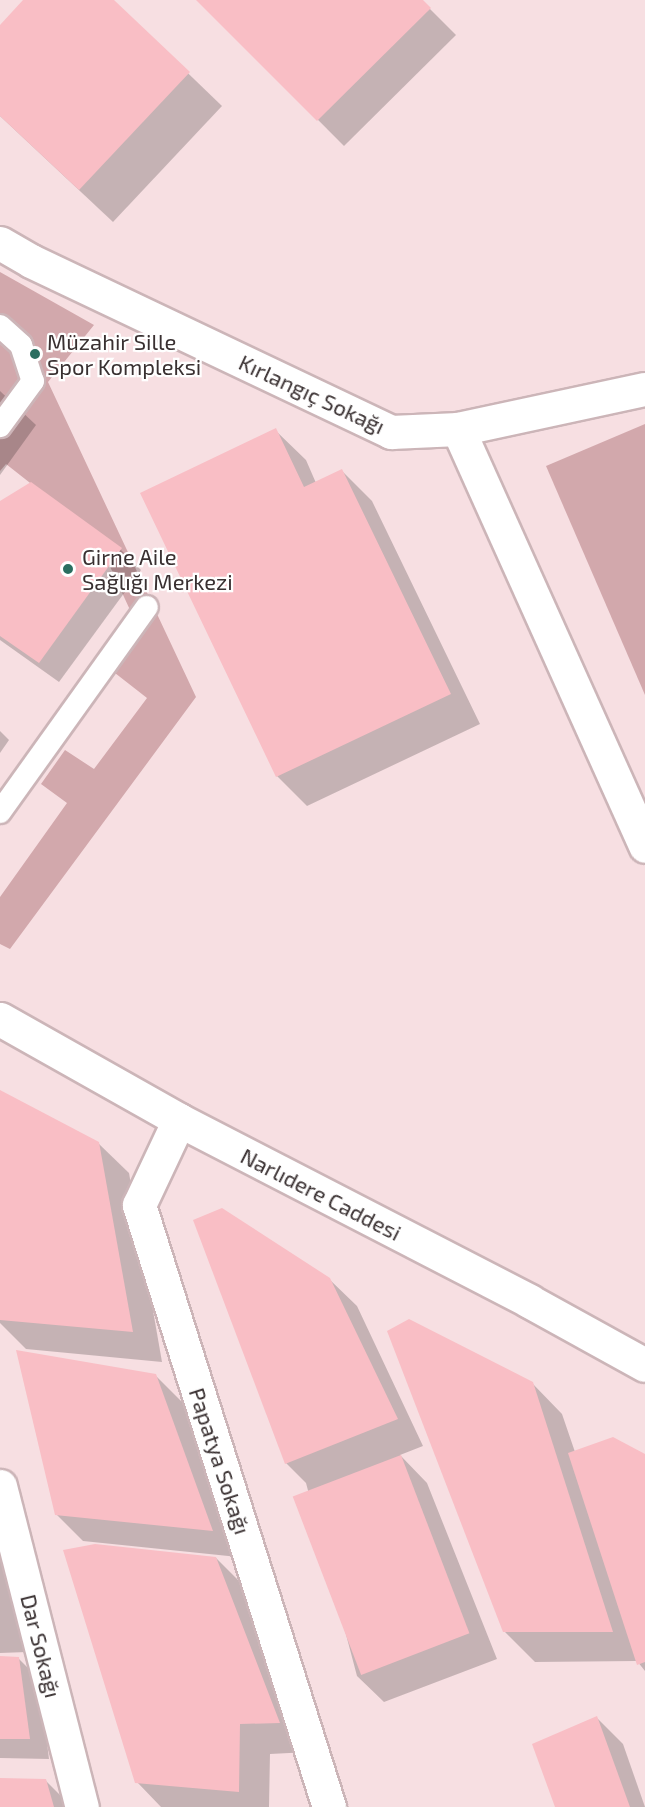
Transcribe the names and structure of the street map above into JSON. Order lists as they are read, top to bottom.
{
  "streets": {
    "street": [
      "Kırlangıç Sokağı",
      "Narlıdere Caddesi",
      "Papatya Sokağı",
      "Dar Sokağı"
    ]
  },
  "crossings": [
    ["Narlıdere Caddesi", "Papatya Sokağı"]
  ],
  "places": ["Müzahir Sille Spor Kompleksi", "Girne Aile Sağlığı Merkezi"]
}
